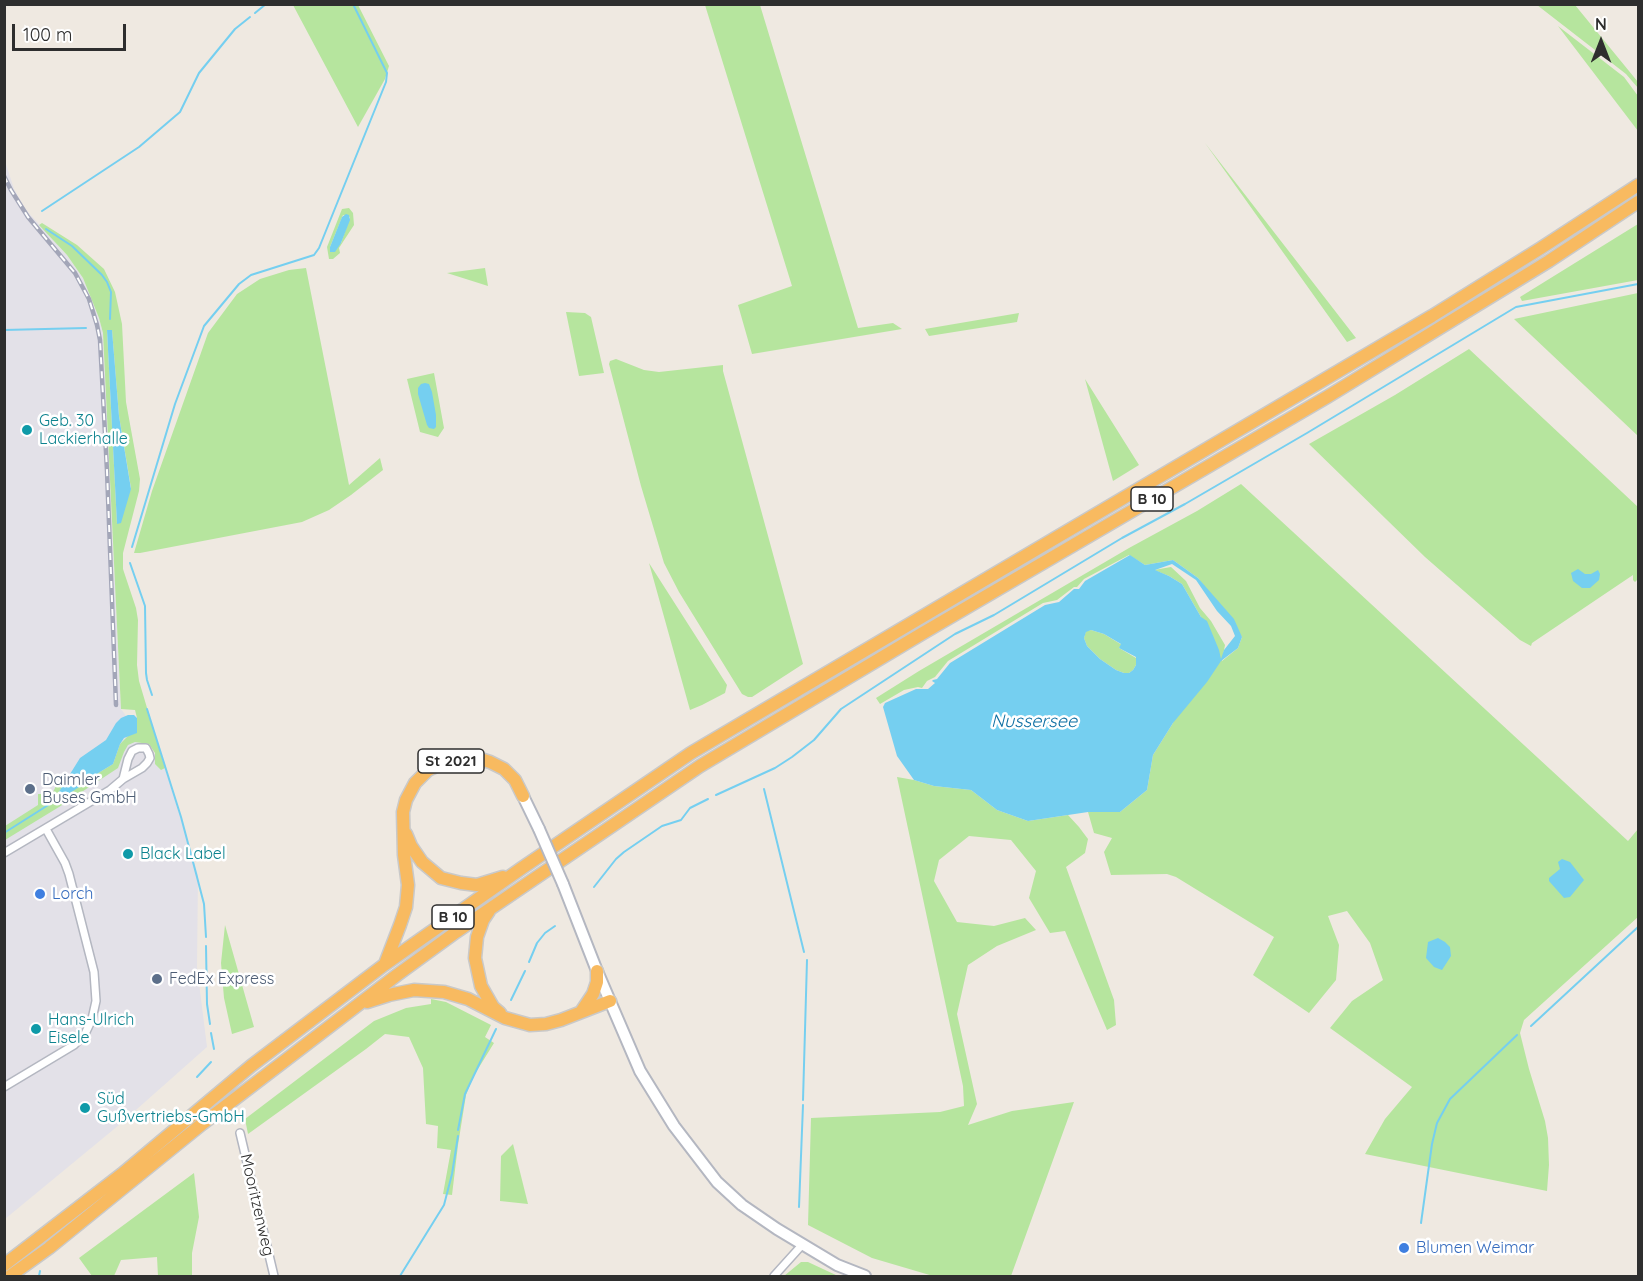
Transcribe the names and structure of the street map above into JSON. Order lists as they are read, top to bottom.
{
  "streets": {
    "highway": ["B 10", "St 2021"],
    "street": ["Mooritzenweg"]
  },
  "water": ["Nussersee"],
  "places": [
    "Geb. 30 Lackierhalle",
    "Daimler Buses GmbH",
    "Black Label",
    "Lorch",
    "FedEx Express",
    "Hans-Ulrich Eisele",
    "Süd Gußvertriebs-GmbH",
    "Blumen Weimar"
  ],
  "scale_bar": "100 m",
  "north": "top"
}
